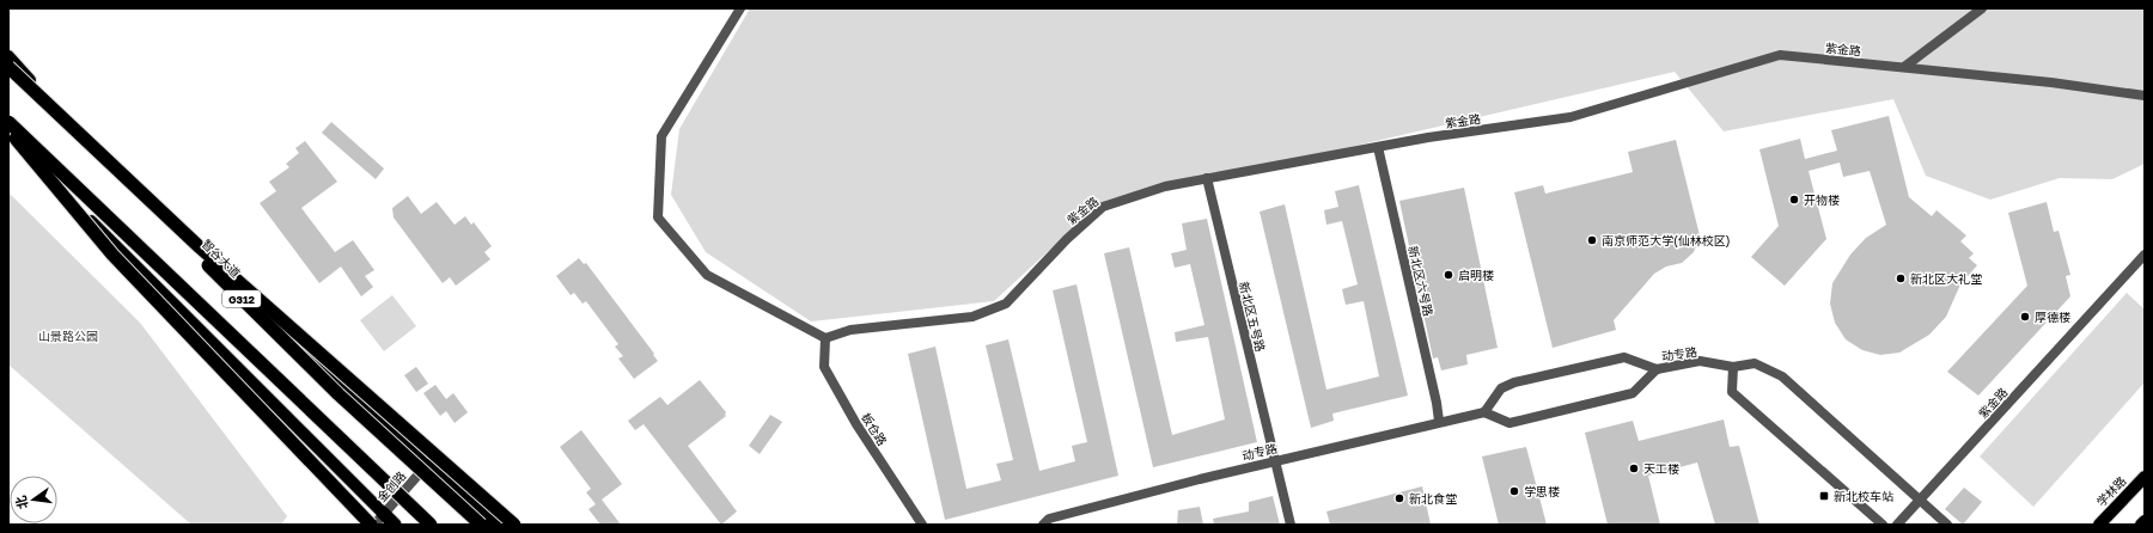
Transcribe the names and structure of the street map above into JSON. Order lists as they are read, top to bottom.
{
  "streets": {
    "highway": ["智谷大道", "G312"],
    "main road": ["学林路"],
    "street": [
      "紫金路",
      "新北区六号路",
      "新北区五号路",
      "动专路",
      "板仓路",
      "金创路"
    ]
  },
  "crossings": [
    ["紫金路", "新北区六号路"],
    ["紫金路", "新北区五号路"],
    ["紫金路", "动专路"],
    ["紫金路", "板仓路"],
    ["智谷大道", "金创路"],
    ["新北区六号路", "动专路"],
    ["新北区五号路", "动专路"]
  ],
  "parks": ["山景路公园"],
  "places": {
    "other": [
      "开物楼",
      "南京师范大学(仙林校区)",
      "启明楼",
      "新北区大礼堂",
      "厚德楼",
      "天工楼",
      "学思楼",
      "新北食堂"
    ],
    "transit": ["新北校车站"]
  },
  "north": "left"
}
